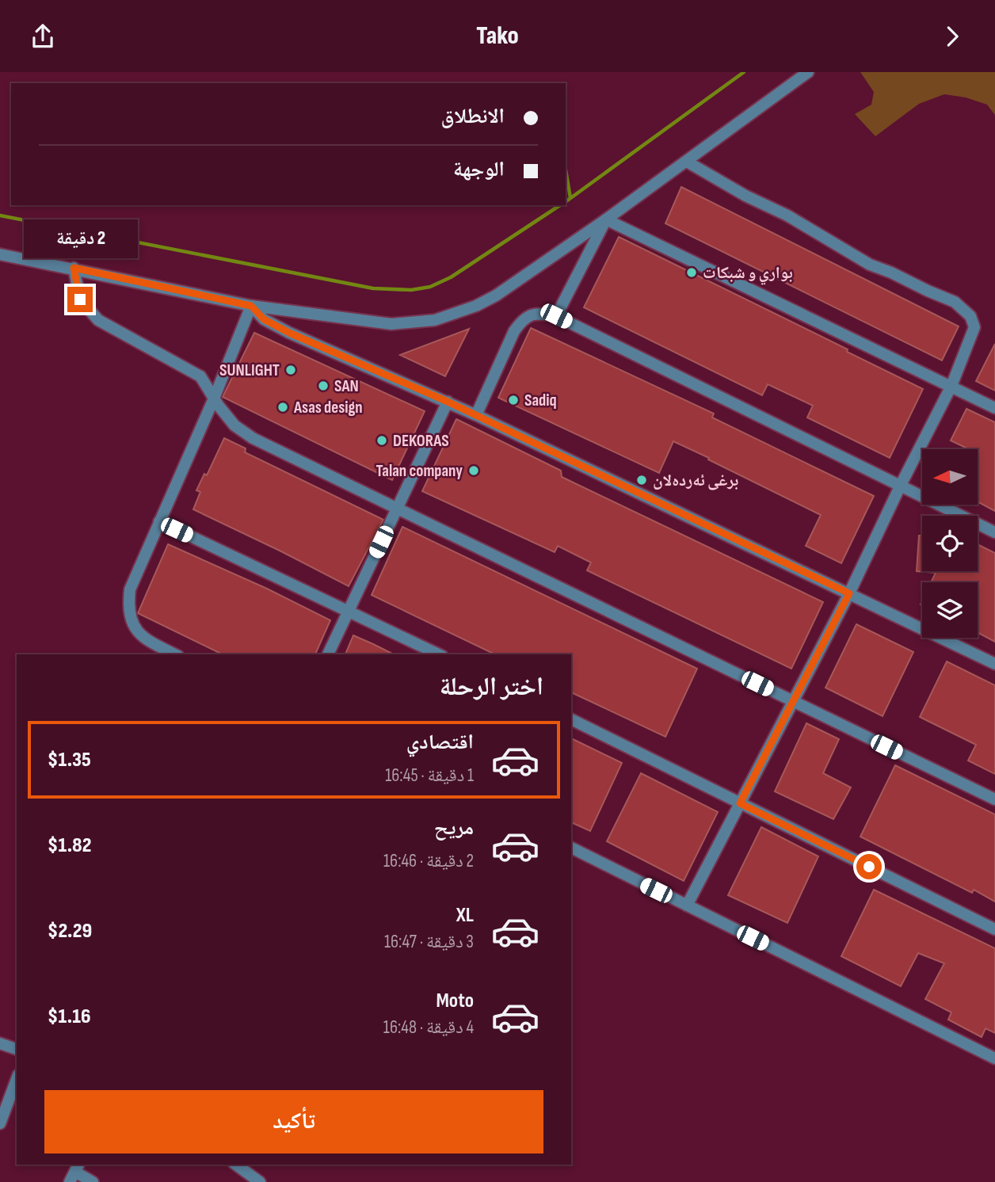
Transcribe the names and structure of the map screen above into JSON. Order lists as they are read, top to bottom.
{
  "places": [
    "بواري و شبكات",
    "SUNLIGHT",
    "SAN",
    "Sadiq",
    "Asas design",
    "DEKORAS",
    "Talan company",
    "برغی ئەردەلان"
  ],
  "north": "left",
  "page": {
    "header": "Tako",
    "banner": ["الانطلاق", "الوجهة"],
    "bubble": "2 دقيقة",
    "heading": "اختر الرحلة",
    "list": [
      {
        "name": "اقتصادي",
        "note": "1 دقيقة · 16:45",
        "value": "$1.35"
      },
      {
        "name": "مريح",
        "note": "2 دقيقة · 16:46",
        "value": "$1.82"
      },
      {
        "name": "XL",
        "note": "3 دقيقة · 16:47",
        "value": "$2.29"
      },
      {
        "name": "Moto",
        "note": "4 دقيقة · 16:48",
        "value": "$1.16"
      }
    ],
    "buttons": "تأكيد"
  }
}
